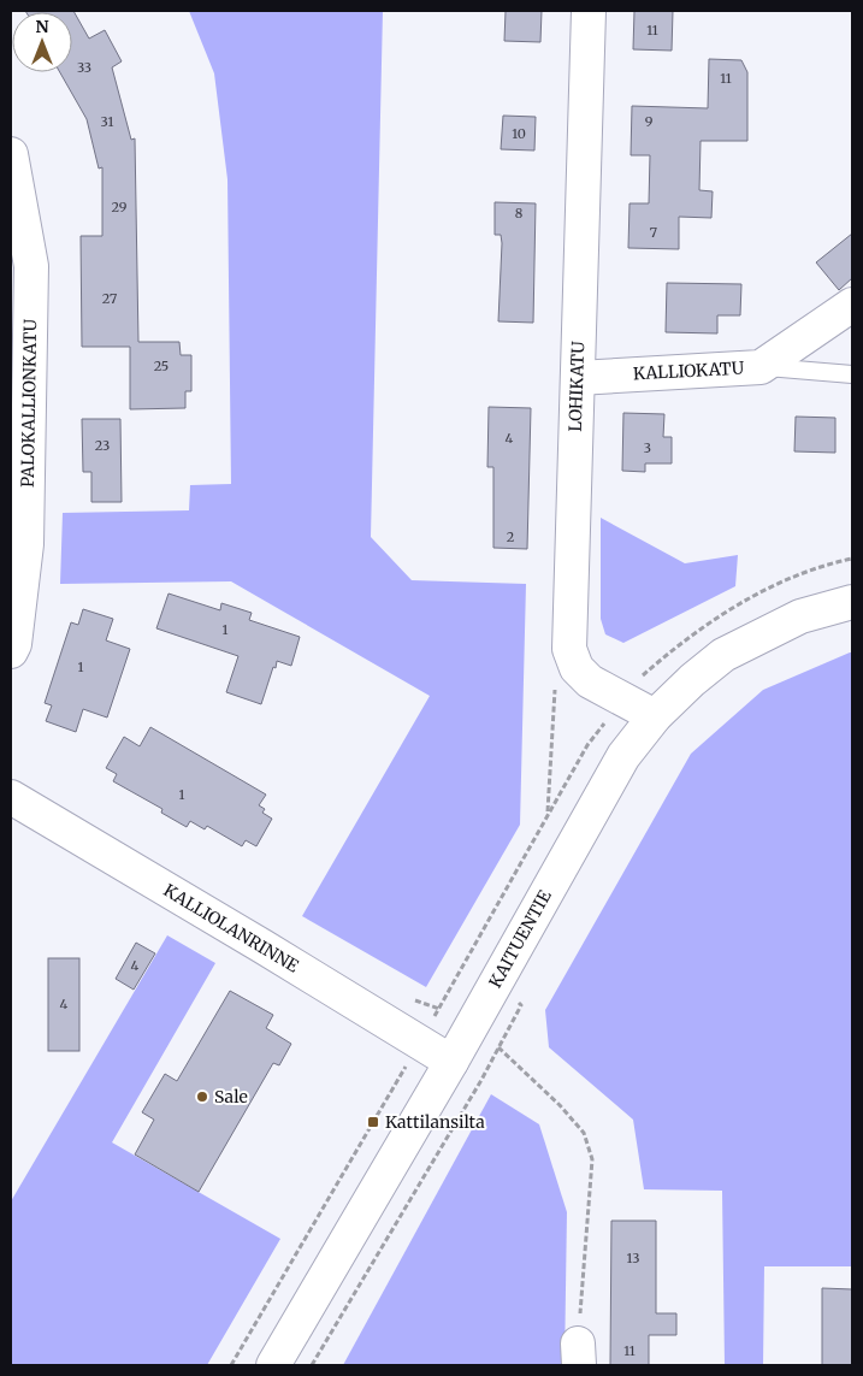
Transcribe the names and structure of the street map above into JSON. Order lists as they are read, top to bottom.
{
  "streets": {
    "street": [
      "KALLIOKATU",
      "LOHIKATU",
      "PALOKALLIONKATU",
      "KALLIOLANRINNE",
      "KAITUENTIE"
    ]
  },
  "crossings": [
    ["KALLIOKATU", "LOHIKATU"],
    ["LOHIKATU", "KAITUENTIE"],
    ["KALLIOLANRINNE", "KAITUENTIE"]
  ],
  "places": {
    "other": ["Sale"],
    "transit": ["Kattilansilta"]
  },
  "house_numbers": [
    "11",
    "33",
    "11",
    "31",
    "9",
    "10",
    "29",
    "8",
    "7",
    "27",
    "25",
    "4",
    "23",
    "3",
    "2",
    "1",
    "1",
    "1",
    "4",
    "4",
    "13",
    "11"
  ],
  "north": "top"
}
